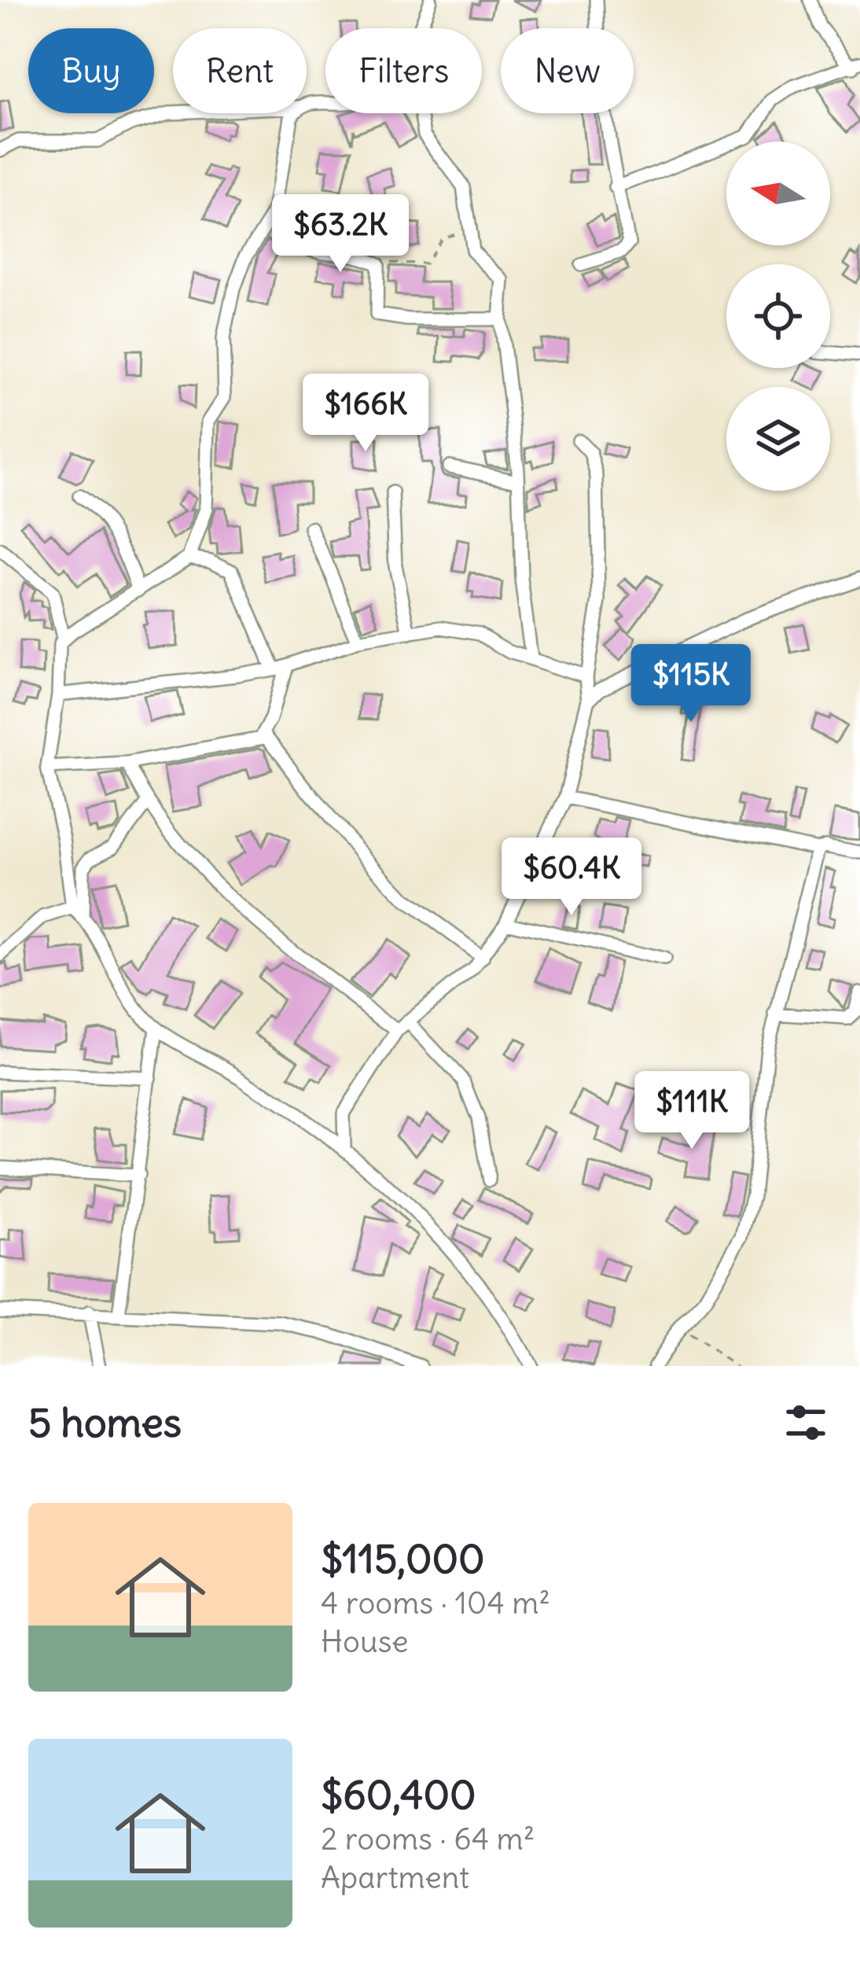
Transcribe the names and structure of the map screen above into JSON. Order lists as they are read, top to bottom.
{
  "north": "left",
  "page": {
    "chip": [
      "Buy",
      "Rent",
      "Filters",
      "New"
    ],
    "price": [
      "$63.2K",
      "$166K",
      "$115K",
      "$60.4K",
      "$111K"
    ],
    "heading": "5 homes",
    "list": [
      {
        "name": "$115,000",
        "note": "4 rooms · 104 m² · House"
      },
      {
        "name": "$60,400",
        "note": "2 rooms · 64 m² · Apartment"
      }
    ]
  }
}
